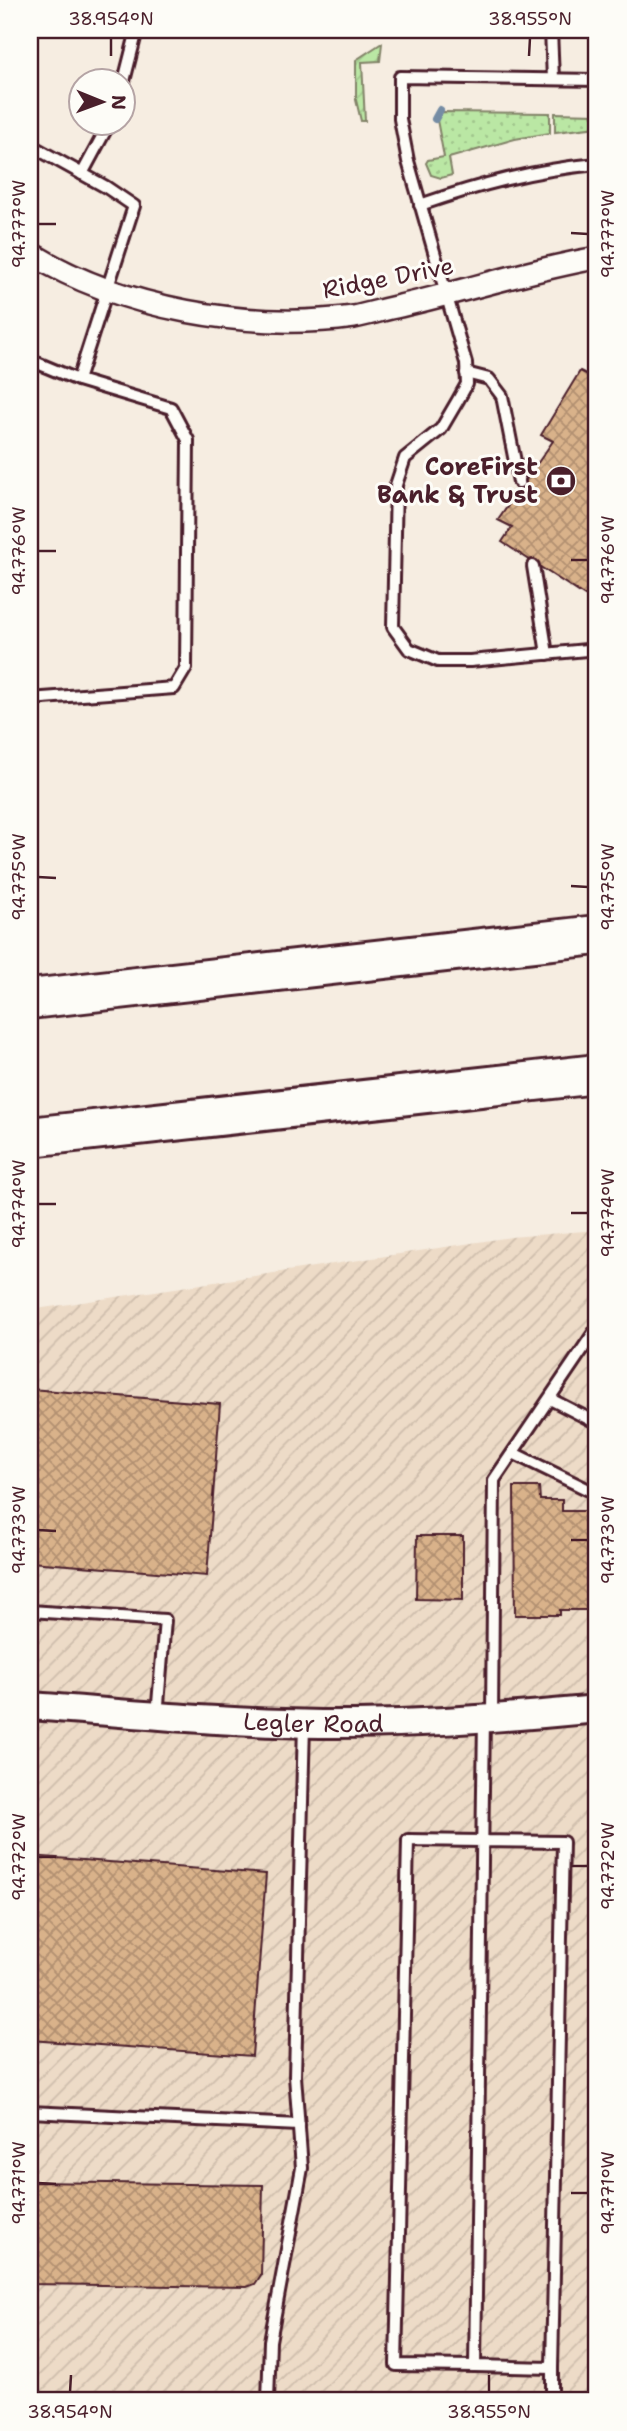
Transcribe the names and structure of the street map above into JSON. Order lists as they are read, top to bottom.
{
  "streets": {
    "street": ["Ridge Drive", "Legler Road"]
  },
  "places": {
    "bank": ["CoreFirst Bank & Trust"]
  },
  "north": "right",
  "coordinates": [
    "38.954°N",
    "38.955°N",
    "94.777°W",
    "94.776°W",
    "94.775°W",
    "94.774°W",
    "94.773°W",
    "94.772°W",
    "94.771°W"
  ]
}
